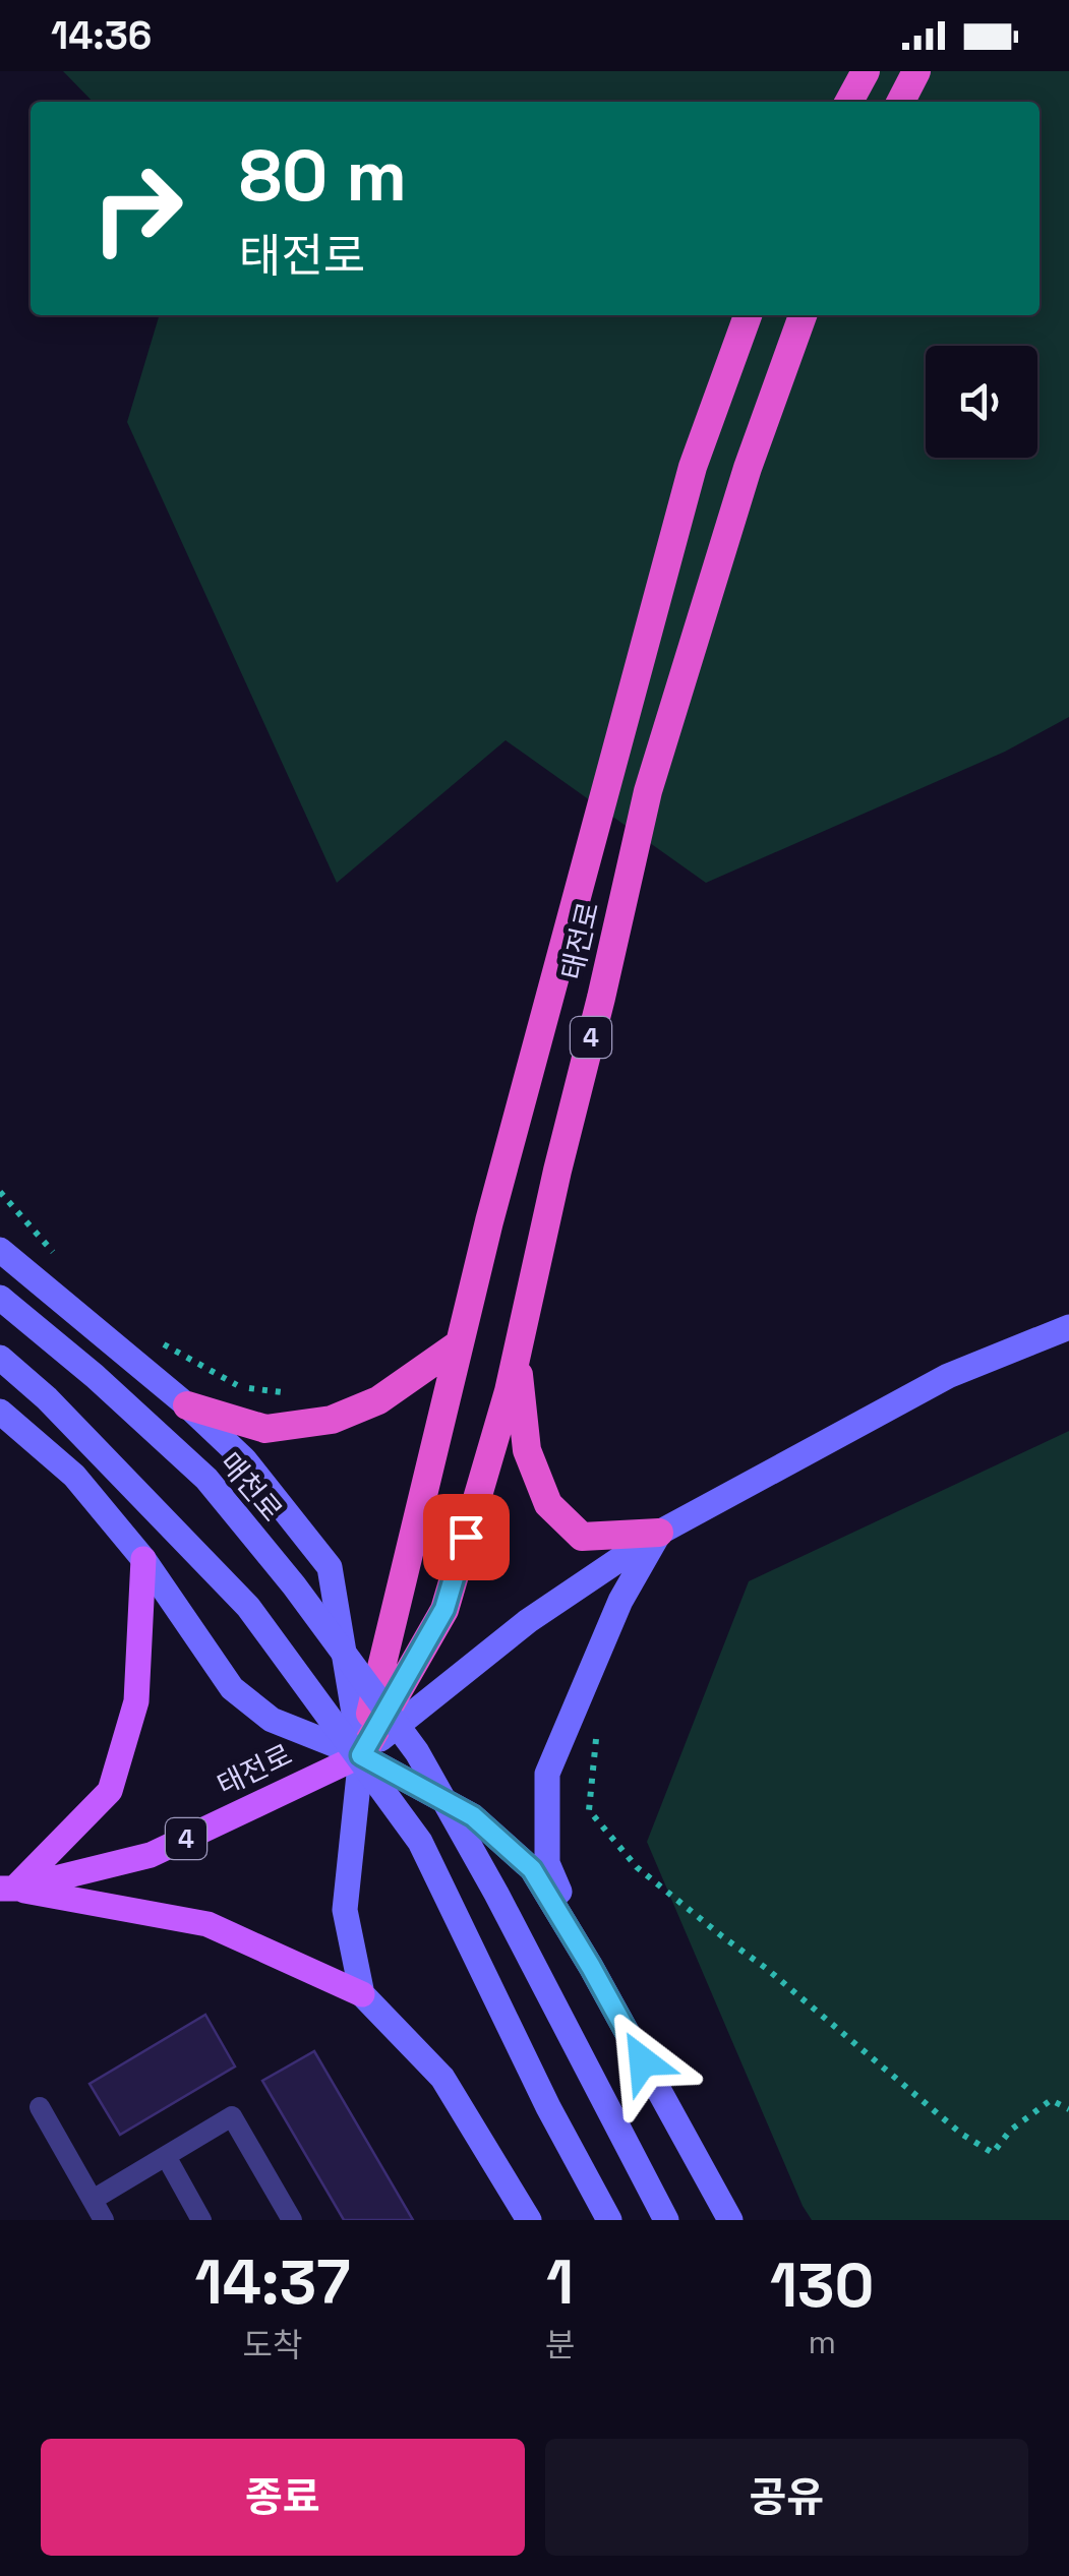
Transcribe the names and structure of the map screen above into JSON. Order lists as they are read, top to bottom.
{
  "streets": {
    "highway": ["태전로", "4"],
    "main road": ["매천로"]
  },
  "page": {
    "status": "14:36",
    "turn": ["80 m", "태전로"],
    "eta": [
      "14:37",
      "도착",
      "1",
      "분",
      "130",
      "m"
    ],
    "buttons": ["종료", "공유"]
  }
}
